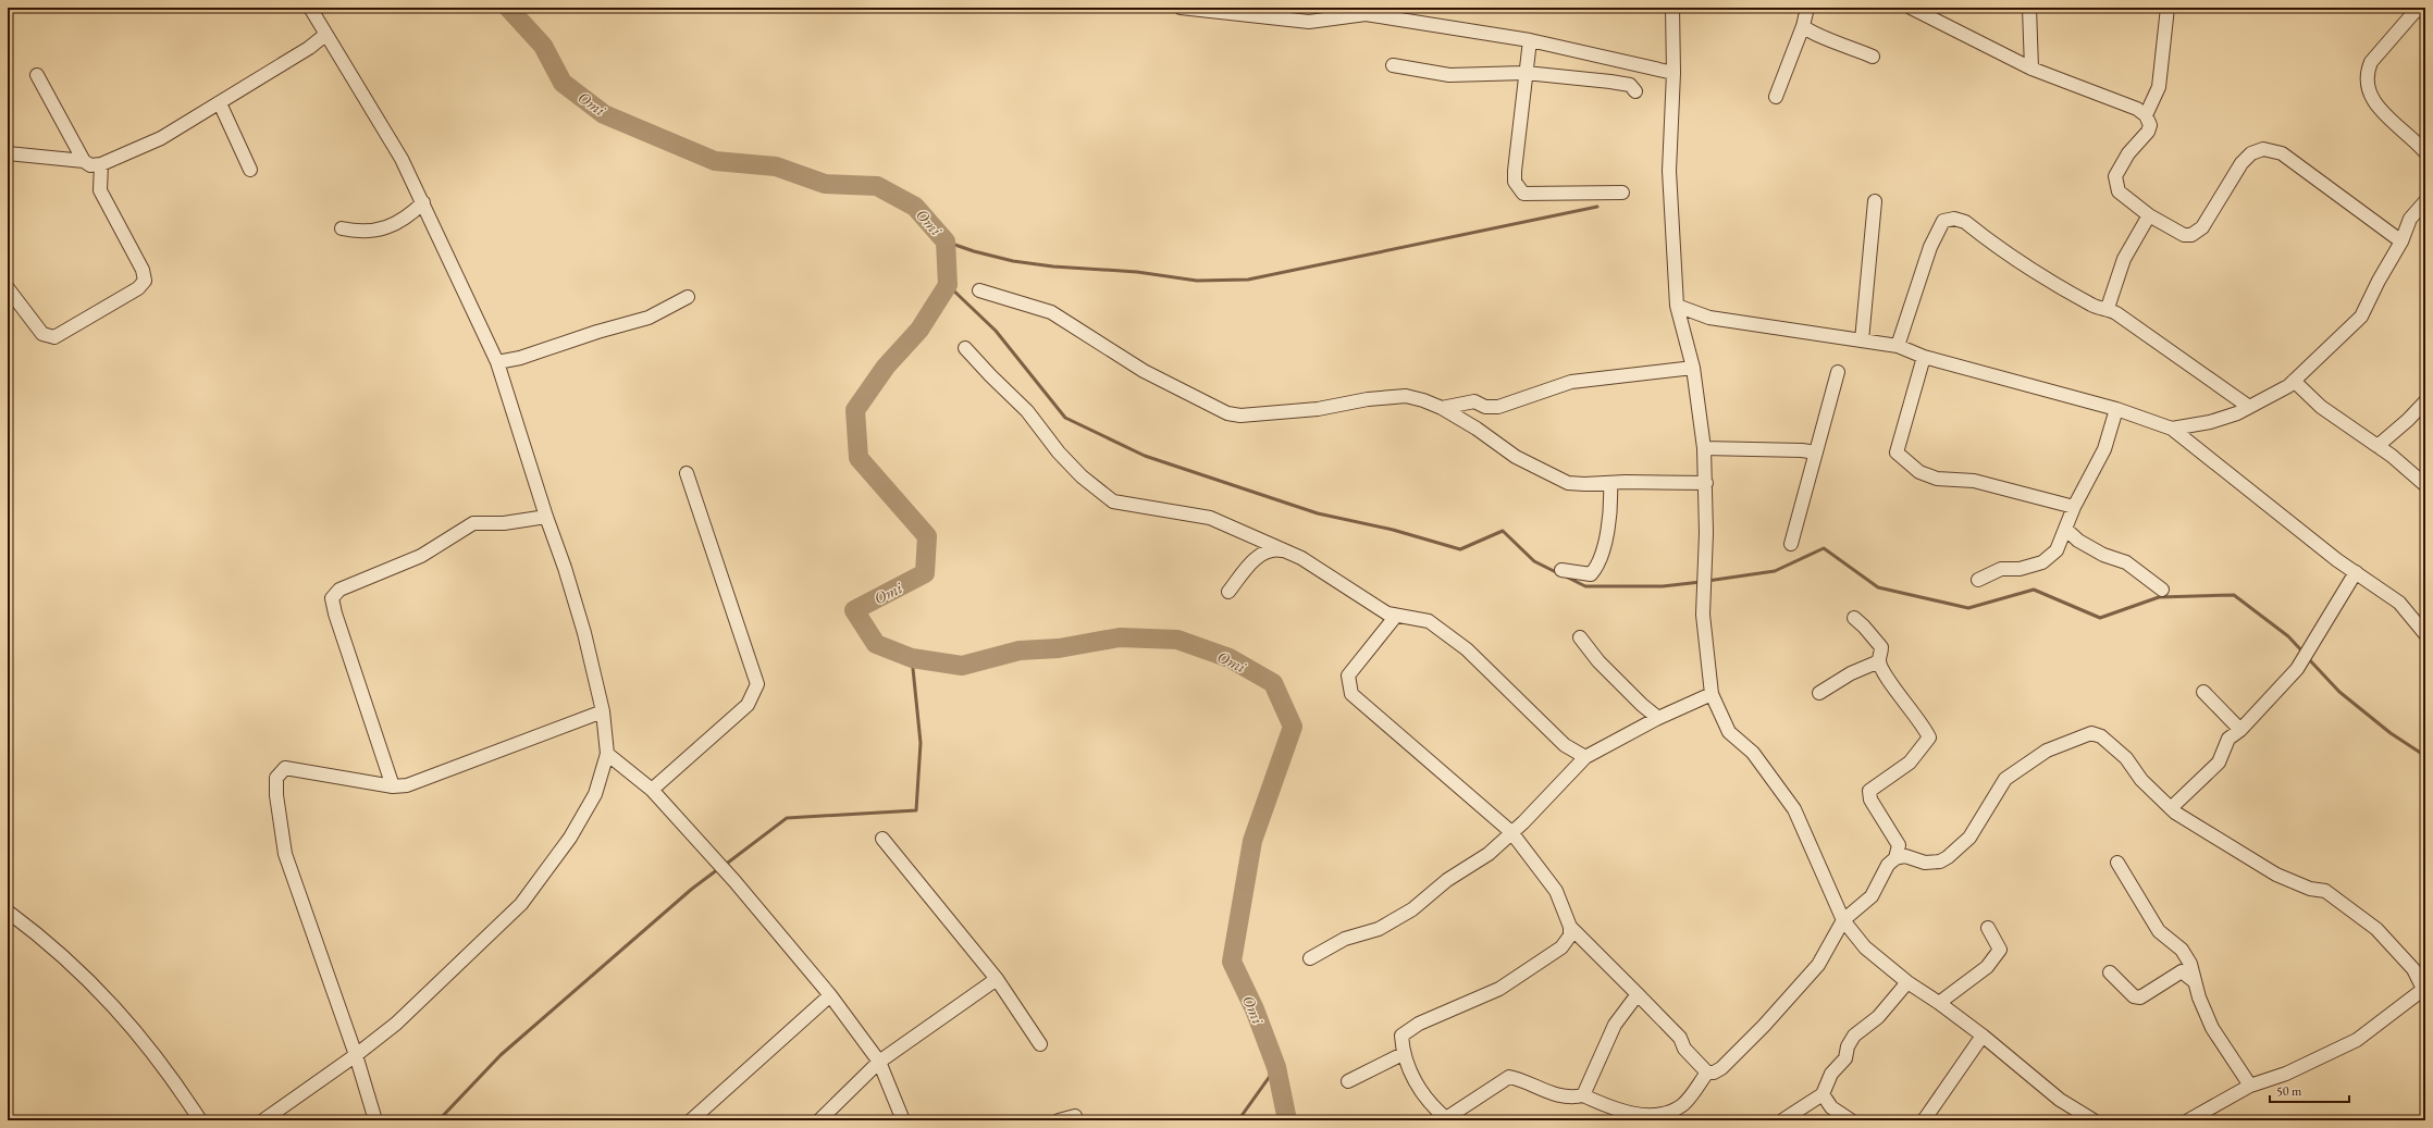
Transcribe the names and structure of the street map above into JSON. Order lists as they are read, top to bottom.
{
  "water": ["Omi"],
  "scale_bar": "50 m"
}
